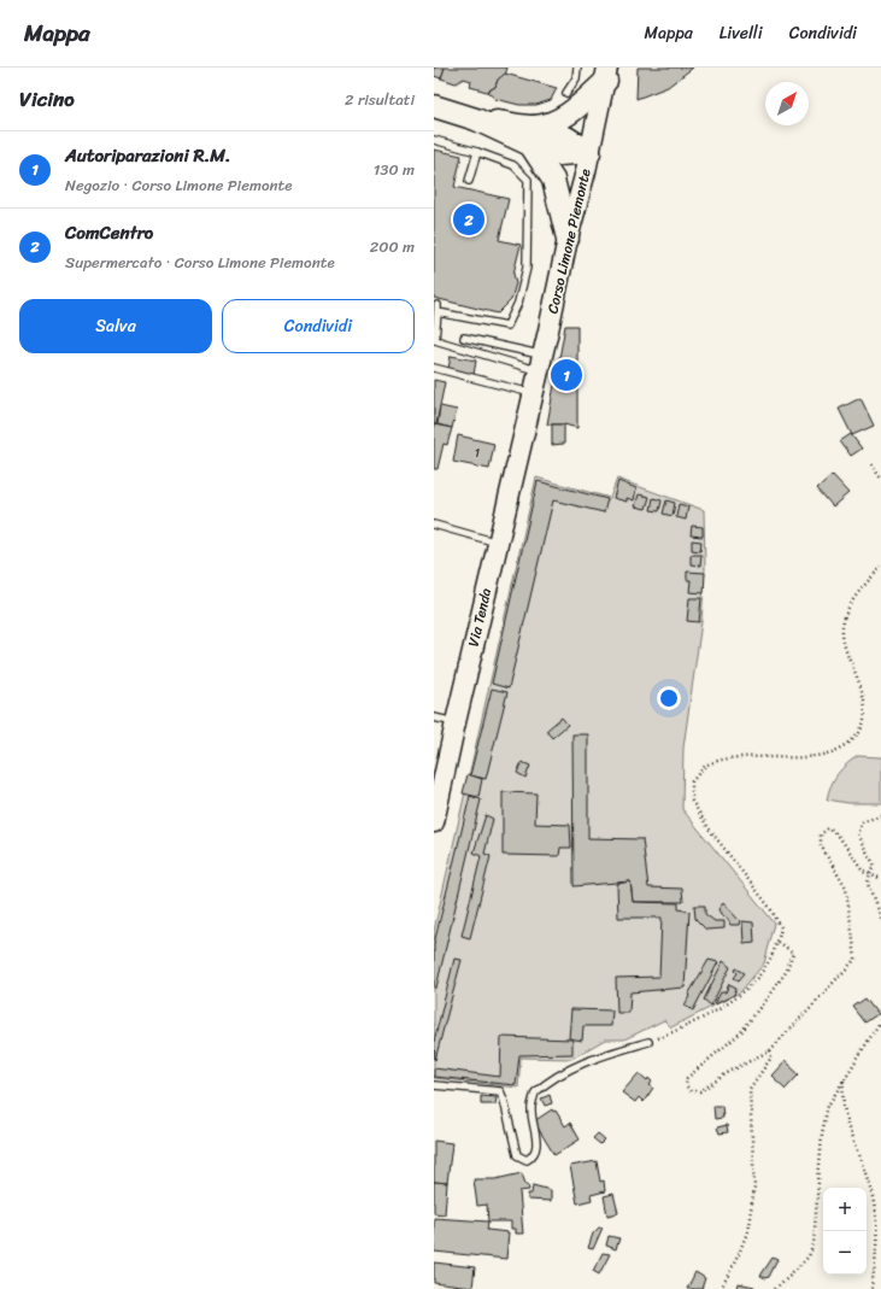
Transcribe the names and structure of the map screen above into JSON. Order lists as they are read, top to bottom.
{
  "streets": {
    "main road": ["Corso Limone Piemonte", "Via Tenda"]
  },
  "crossings": [
    ["Corso Limone Piemonte", "Via Tenda"]
  ],
  "house_numbers": ["1"],
  "north": "top right",
  "page": {
    "header": "Mappa",
    "nav": ["Mappa", "Livelli", "Condividi"],
    "heading": ["Vicino", "2 risultati"],
    "list": [
      {
        "mark": "1",
        "name": "Autoriparazioni R.M.",
        "note": "Negozio · Corso Limone Piemonte",
        "value": "130 m"
      },
      {
        "mark": "2",
        "name": "ComCentro",
        "note": "Supermercato · Corso Limone Piemonte",
        "value": "200 m"
      }
    ],
    "pins": ["2", "1"],
    "buttons": ["Salva", "Condividi"],
    "map_buttons": ["+", "−"]
  }
}
